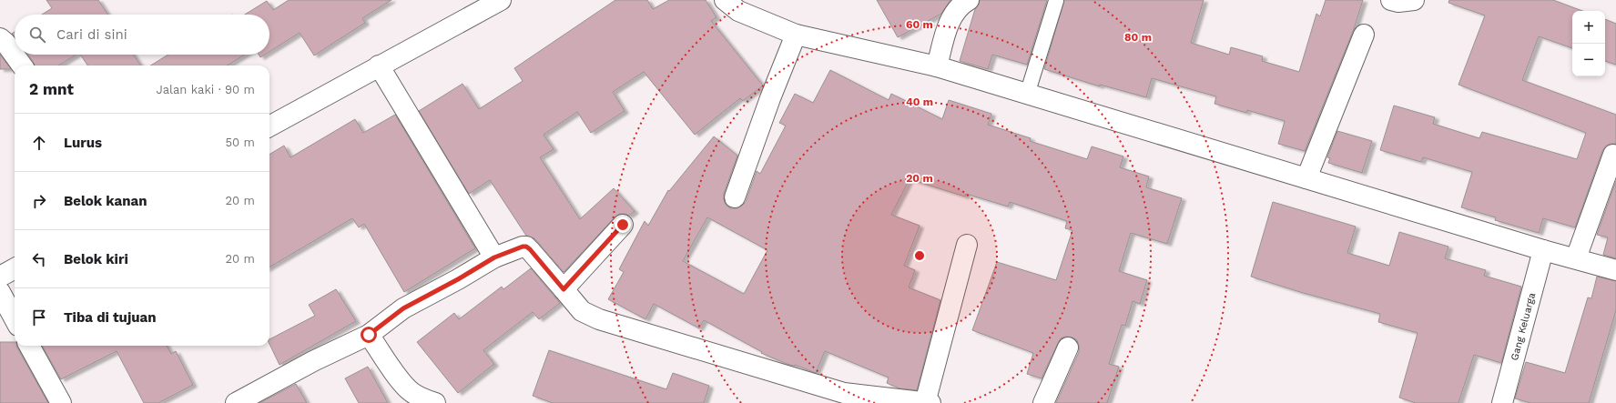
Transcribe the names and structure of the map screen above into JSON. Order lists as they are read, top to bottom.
{
  "streets": {
    "street": ["Gang Keluarga"]
  },
  "page": {
    "map_buttons": ["+", "−"],
    "search": "Cari di sini",
    "heading": ["2 mnt", "Jalan kaki · 90 m"],
    "list": [
      ["Lurus", "50 m"],
      ["Belok kanan", "20 m"],
      ["Belok kiri", "20 m"],
      "Tiba di tujuan"
    ]
  },
  "rings": [
    "60 m",
    "80 m",
    "40 m",
    "20 m"
  ]
}
